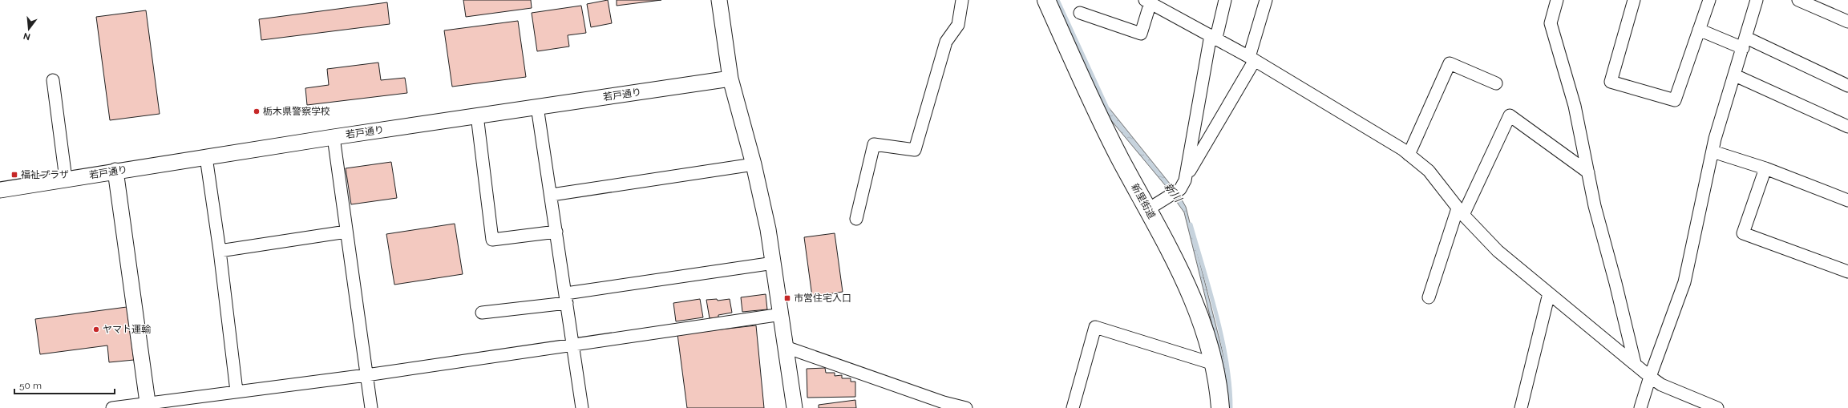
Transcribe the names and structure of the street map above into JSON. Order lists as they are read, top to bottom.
{
  "streets": {
    "main road": ["新里街道"],
    "street": ["若戸通り"]
  },
  "water": ["新川"],
  "places": {
    "other": ["栃木県警察学校", "ヤマト運輸"],
    "transit": ["福祉プラザ", "市営住宅入口"]
  },
  "scale_bar": "50 m",
  "north": "bottom"
}
